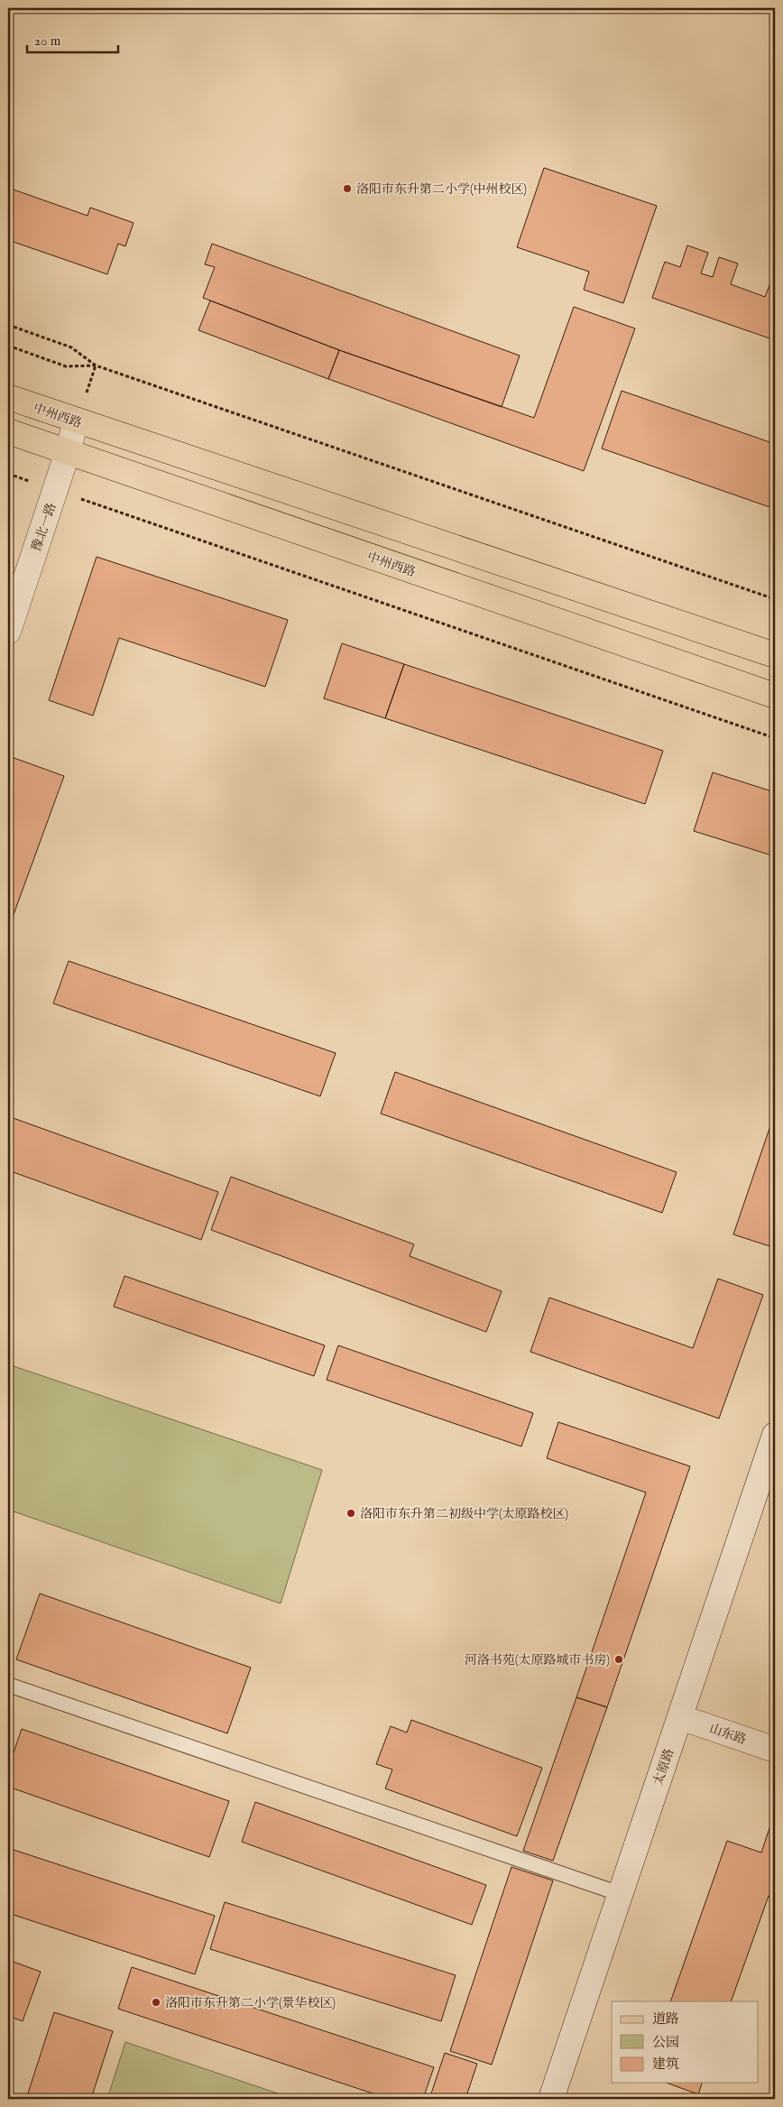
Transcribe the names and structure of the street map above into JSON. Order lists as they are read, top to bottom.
{
  "streets": {
    "main road": [
      "中州西路",
      "豫北一路",
      "山东路",
      "太原路"
    ]
  },
  "crossings": [
    ["中州西路", "豫北一路"],
    ["山东路", "太原路"]
  ],
  "places": [
    "洛阳市东升第二小学(中州校区)",
    "洛阳市东升第二初级中学(太原路校区)",
    "河洛书苑(太原路城市书房)",
    "洛阳市东升第二小学(景华校区)"
  ],
  "legend": ["道路", "公园", "建筑"],
  "scale_bar": "20 m"
}
